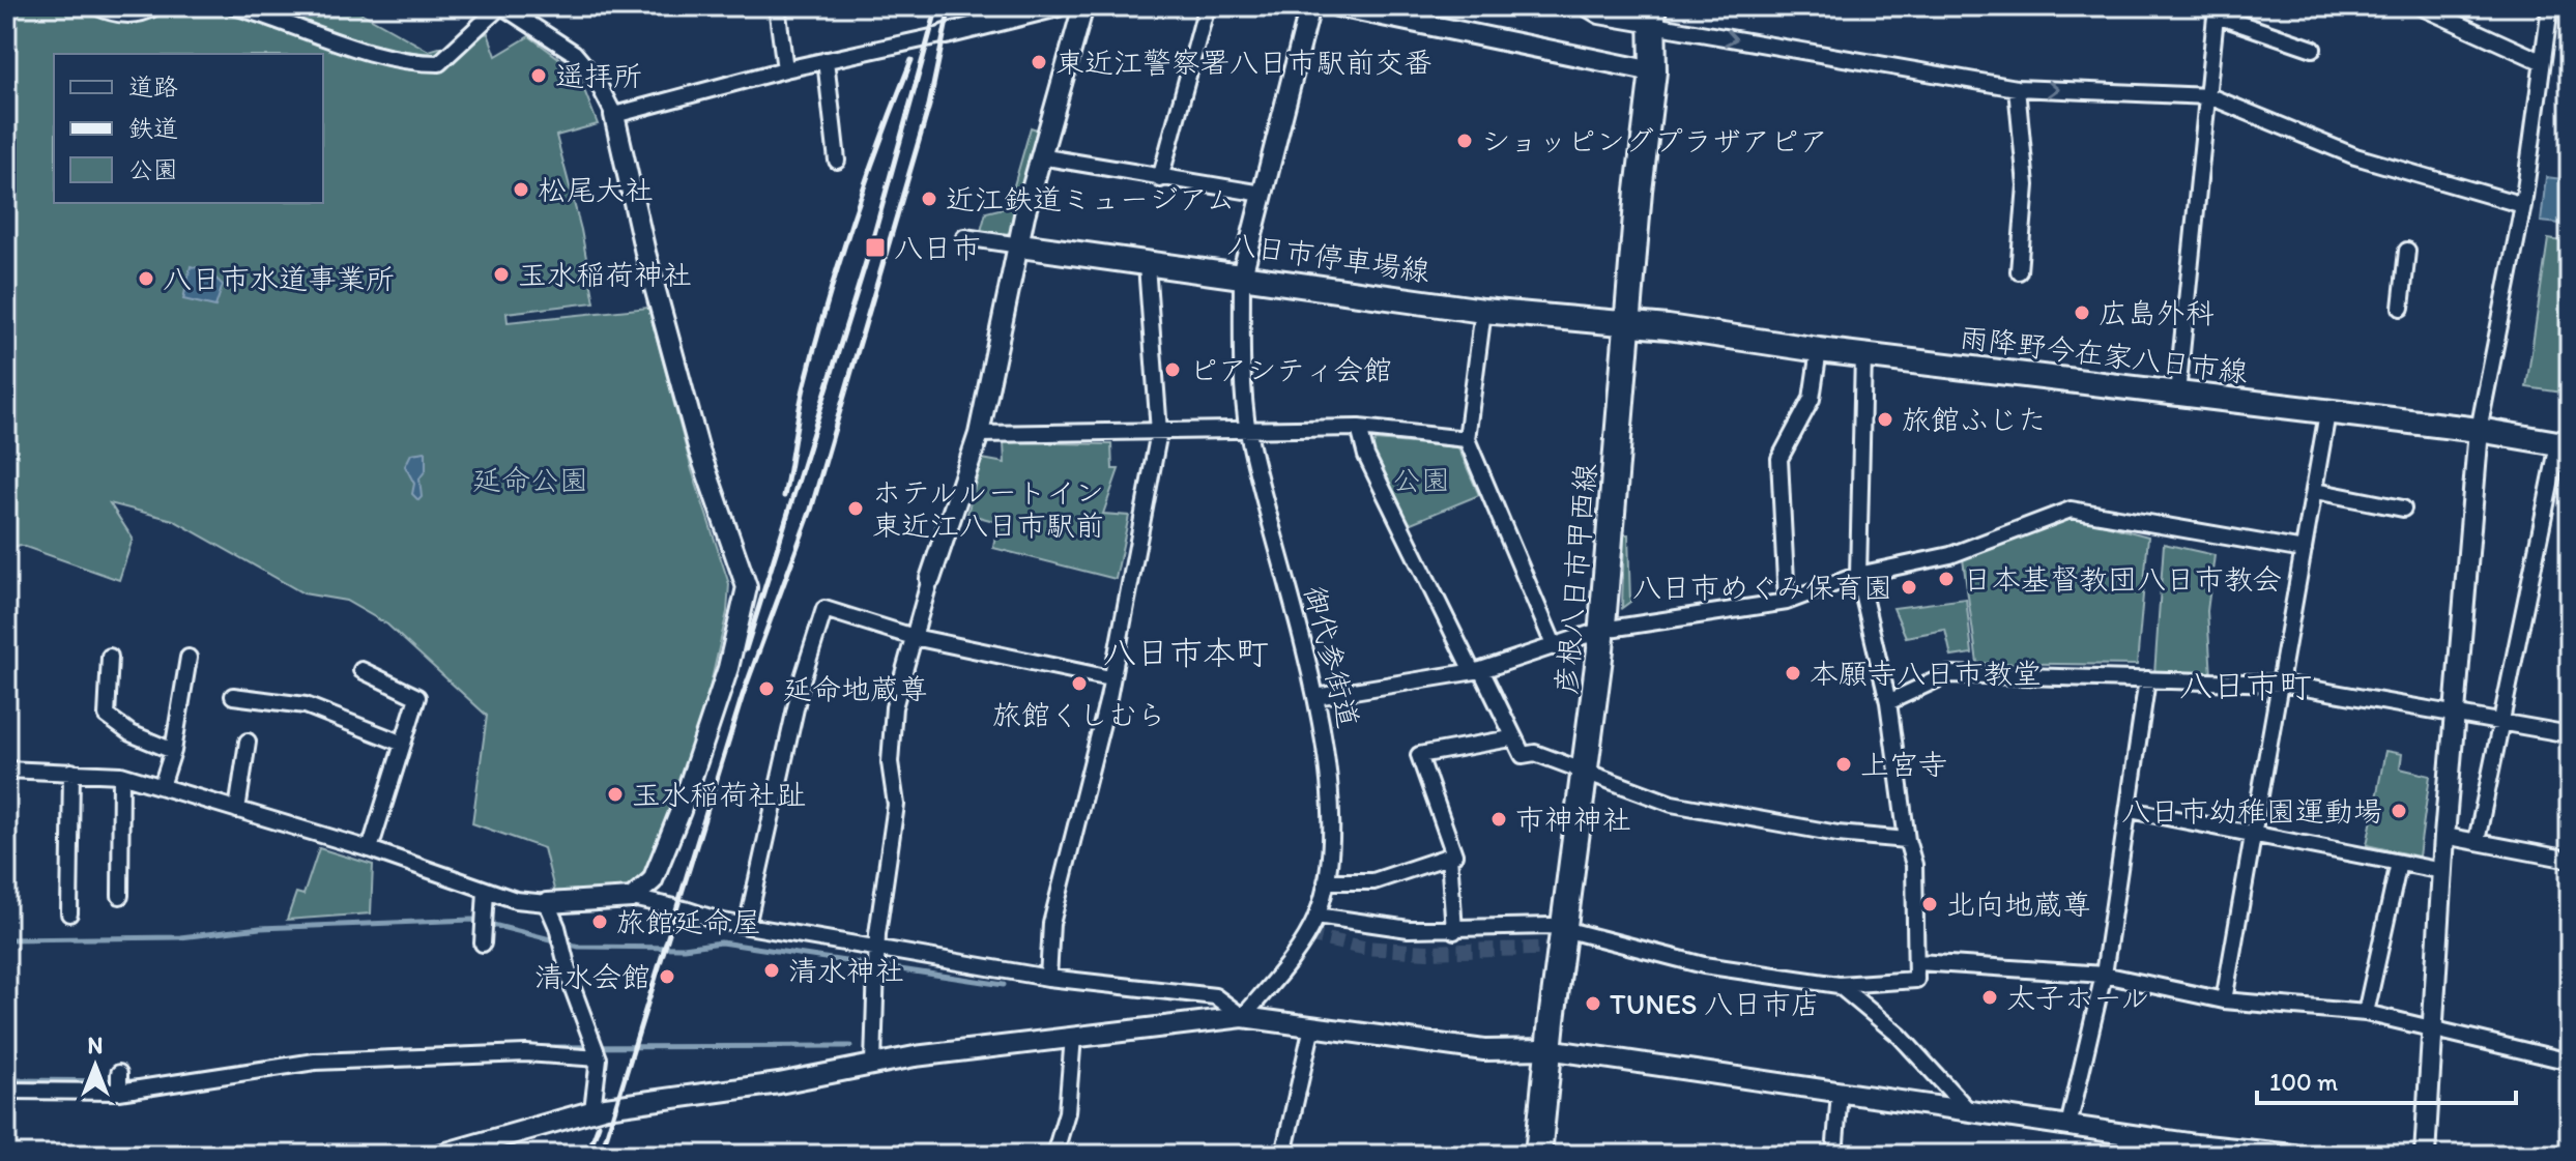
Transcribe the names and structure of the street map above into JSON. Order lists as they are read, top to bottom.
{
  "streets": {
    "main road": ["八日市停車場線", "雨降野今在家八日市線", "彦根八日市甲西線"],
    "street": ["御代参街道"]
  },
  "crossings": [
    ["八日市停車場線", "雨降野今在家八日市線"],
    ["八日市停車場線", "彦根八日市甲西線"],
    ["八日市停車場線", "御代参街道"],
    ["雨降野今在家八日市線", "彦根八日市甲西線"]
  ],
  "districts": ["八日市本町", "八日市町"],
  "parks": ["延命公園", "公園"],
  "places": {
    "other": [
      "東近江警察署八日市駅前交番",
      "遥拝所",
      "ショッピングプラザアピア",
      "松尾大社",
      "近江鉄道ミュージアム",
      "玉水稲荷神社",
      "八日市水道事業所",
      "広島外科",
      "ピアシティ会館",
      "旅館ふじた",
      "ホテルルートイン 東近江八日市駅前",
      "日本基督教団八日市教会",
      "八日市めぐみ保育園",
      "本願寺八日市教堂",
      "旅館くしむら",
      "延命地蔵尊",
      "上宮寺",
      "玉水稲荷社趾",
      "八日市幼稚園運動場",
      "市神神社",
      "北向地蔵尊",
      "旅館延命屋",
      "清水神社",
      "清水会館",
      "太子ホール",
      "TUNES 八日市店"
    ],
    "transit": ["八日市"]
  },
  "legend": ["道路", "鉄道", "公園"],
  "scale_bar": "100 m",
  "north": "top"
}
